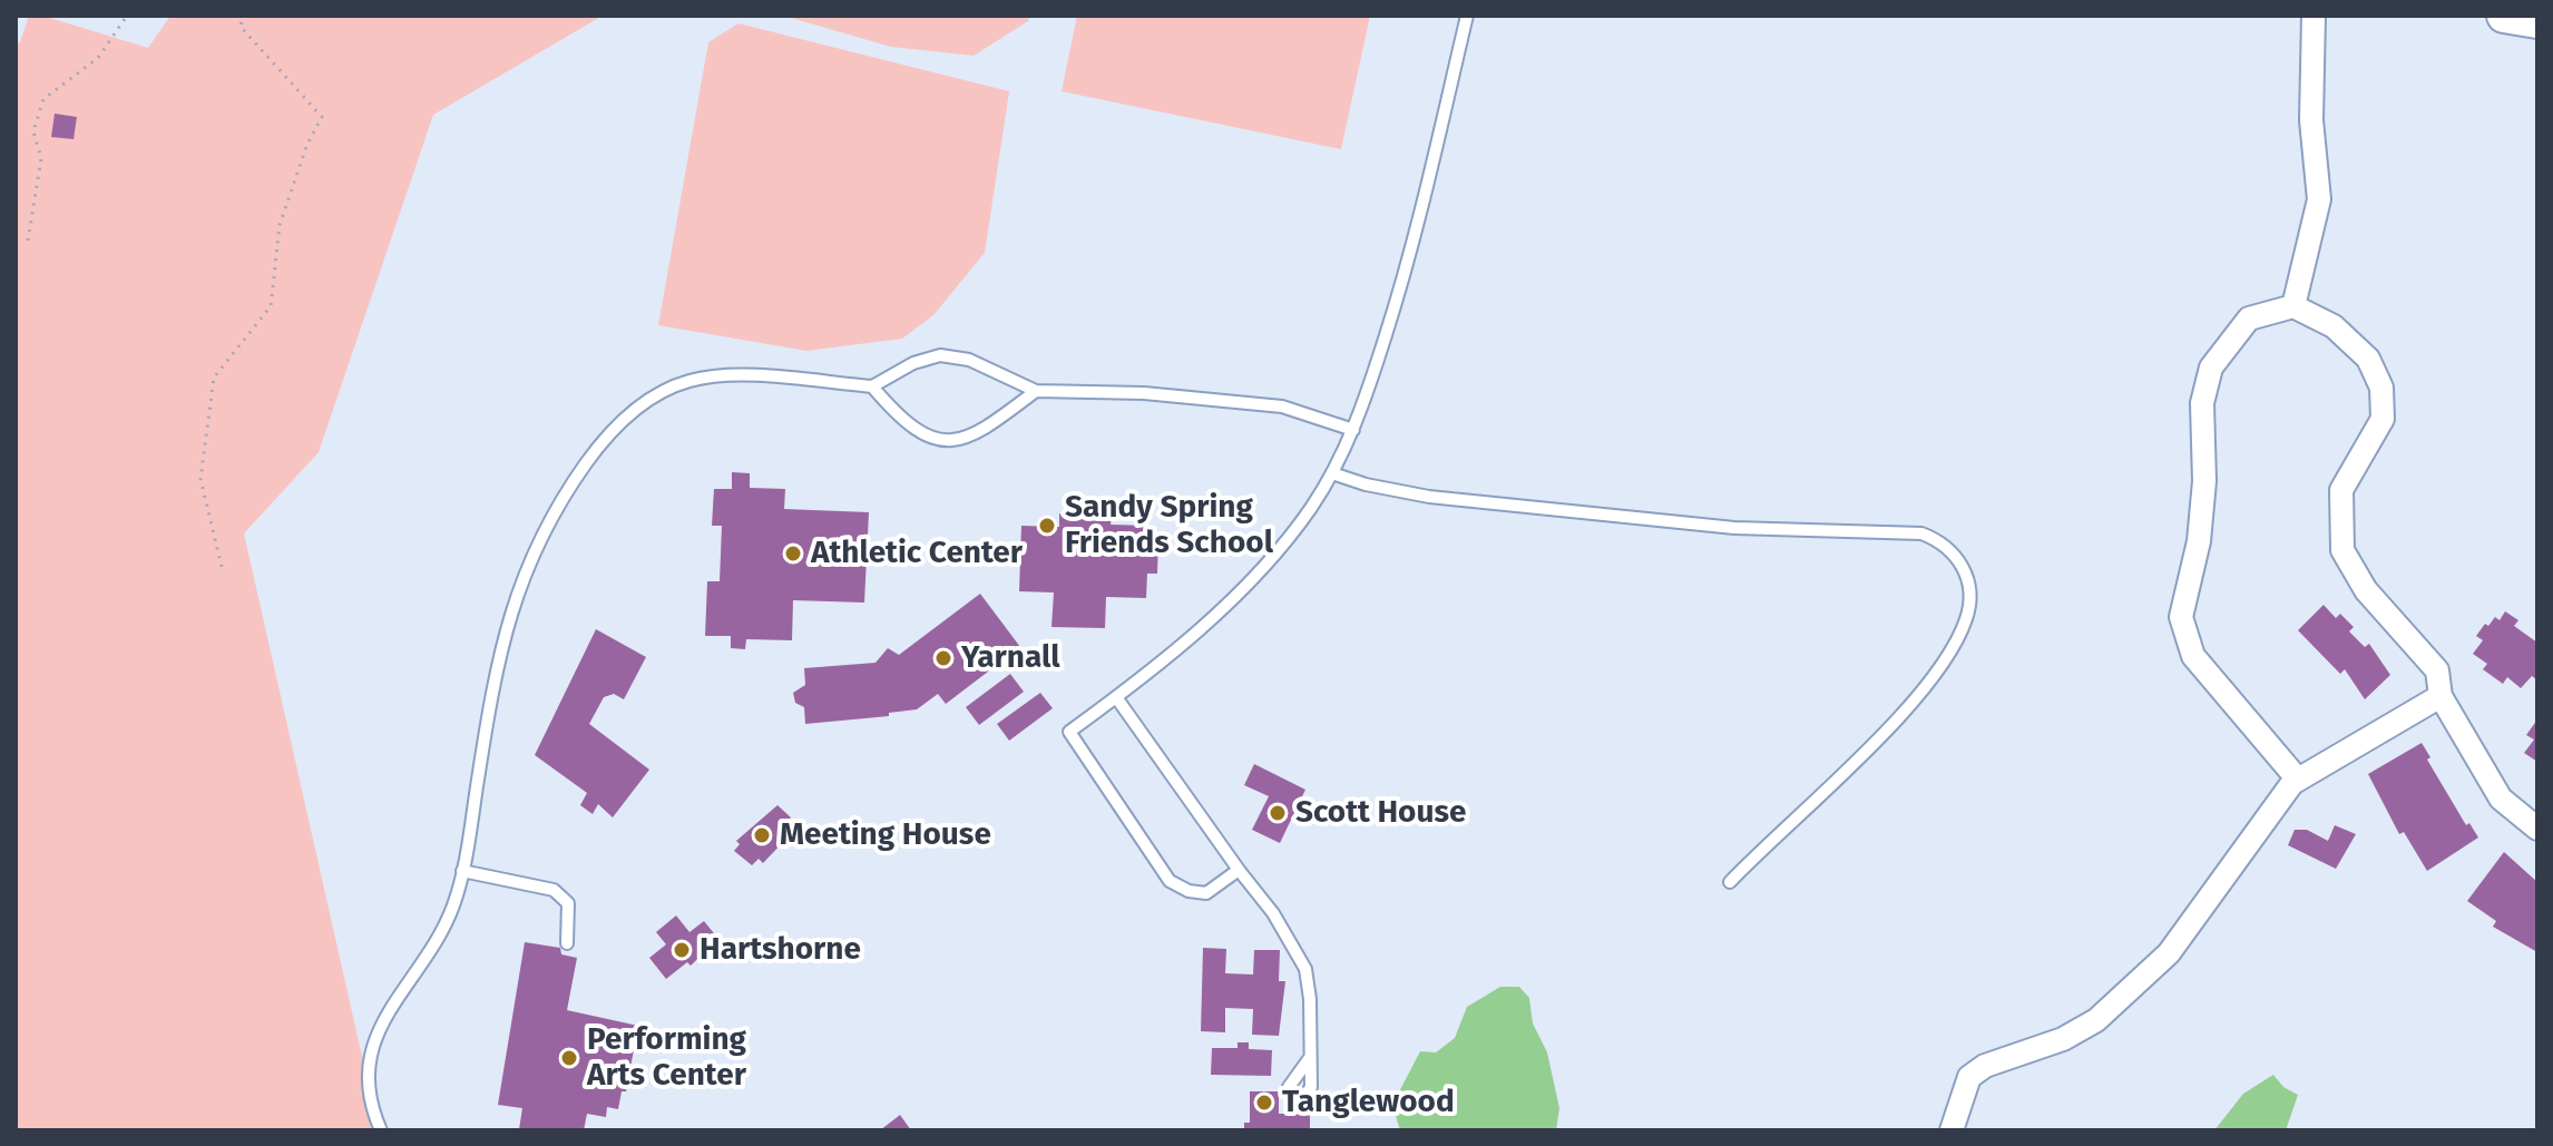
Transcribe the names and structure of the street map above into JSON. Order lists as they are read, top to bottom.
{
  "places": [
    "Sandy Spring Friends School",
    "Athletic Center",
    "Yarnall",
    "Scott House",
    "Meeting House",
    "Hartshorne",
    "Performing Arts Center",
    "Tanglewood"
  ]
}
